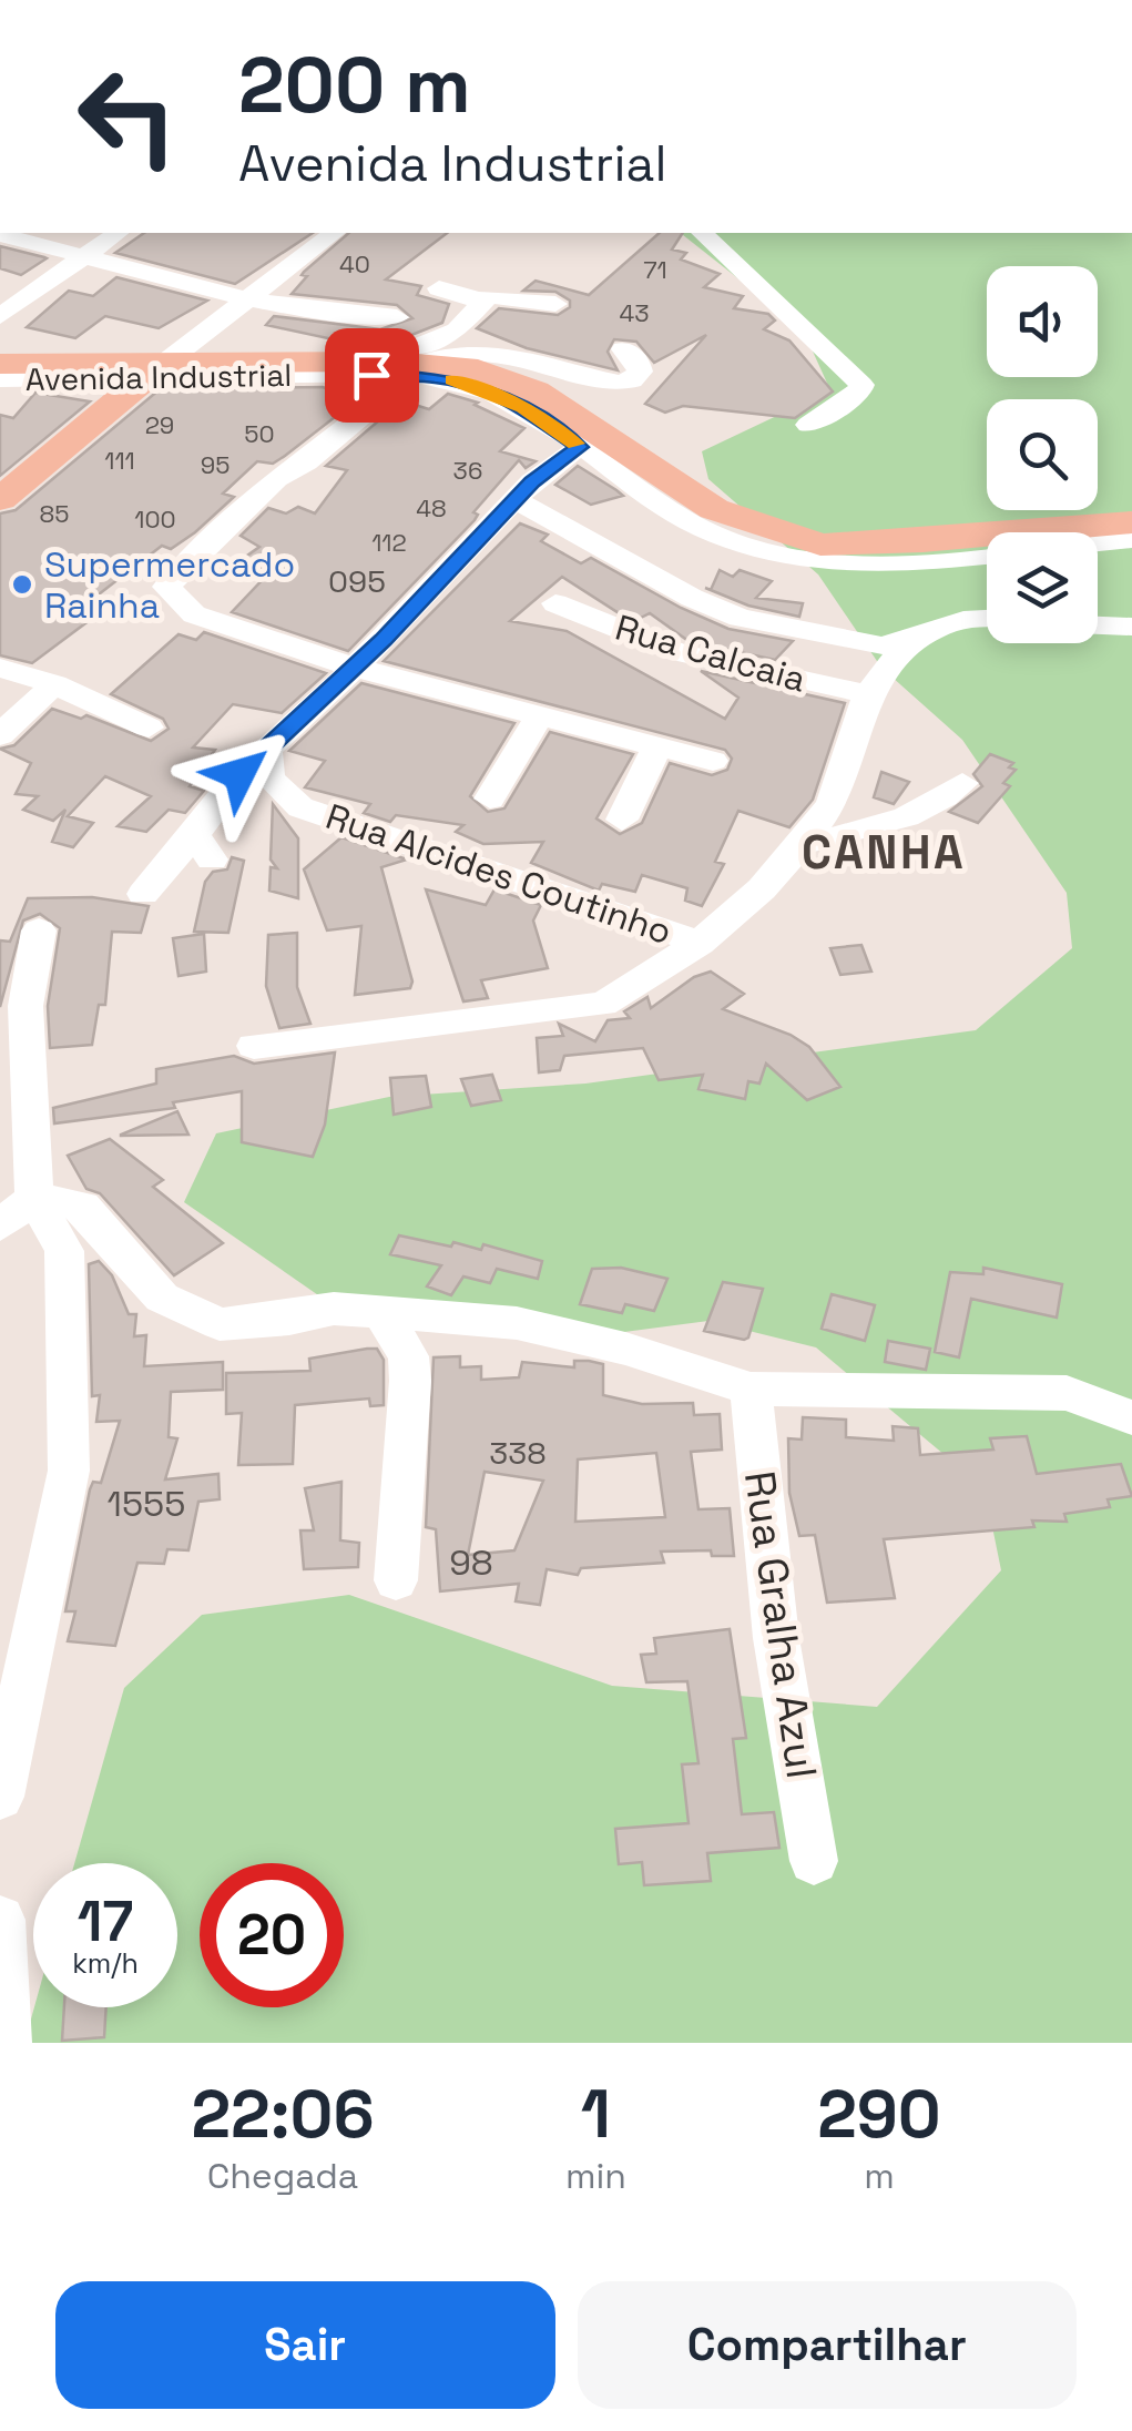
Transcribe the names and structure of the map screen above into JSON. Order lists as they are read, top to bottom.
{
  "streets": {
    "main road": ["Avenida Industrial"],
    "street": ["Rua Calcaia", "Rua Alcides Coutinho", "Rua Gralha Azul"]
  },
  "districts": ["CANHA"],
  "places": ["Supermercado Rainha"],
  "house_numbers": [
    "40",
    "71",
    "43",
    "29",
    "50",
    "111",
    "95",
    "36",
    "48",
    "85",
    "100",
    "112",
    "095",
    "338",
    "1555",
    "98"
  ],
  "page": {
    "turn": ["200 m", "Avenida Industrial"],
    "speed": "17 km/h",
    "limit": "20",
    "eta": [
      "22:06",
      "Chegada",
      "1",
      "min",
      "290",
      "m"
    ],
    "buttons": ["Sair", "Compartilhar"]
  }
}
